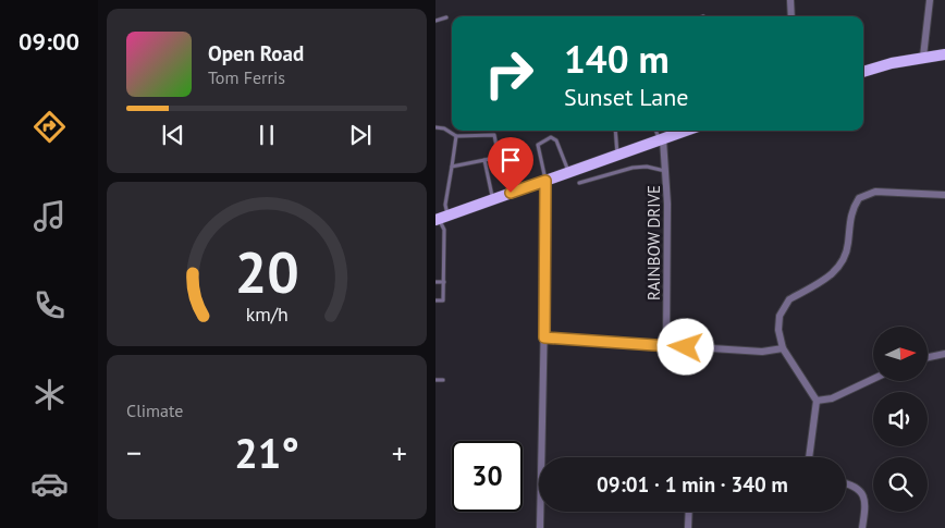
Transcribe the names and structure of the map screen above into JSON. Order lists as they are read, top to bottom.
{
  "streets": {
    "street": ["RAINBOW DRIVE"]
  },
  "north": "right",
  "page": {
    "tabs": "09:00",
    "turn": ["140 m", "Sunset Lane"],
    "song": ["Open Road", "Tom Ferris"],
    "tile": "Climate",
    "heat": ["−", "21°", "+"],
    "limit": "30",
    "trip": "09:01 · 1 min · 340 m",
    "gauge": ["20", "km/h"]
  }
}
